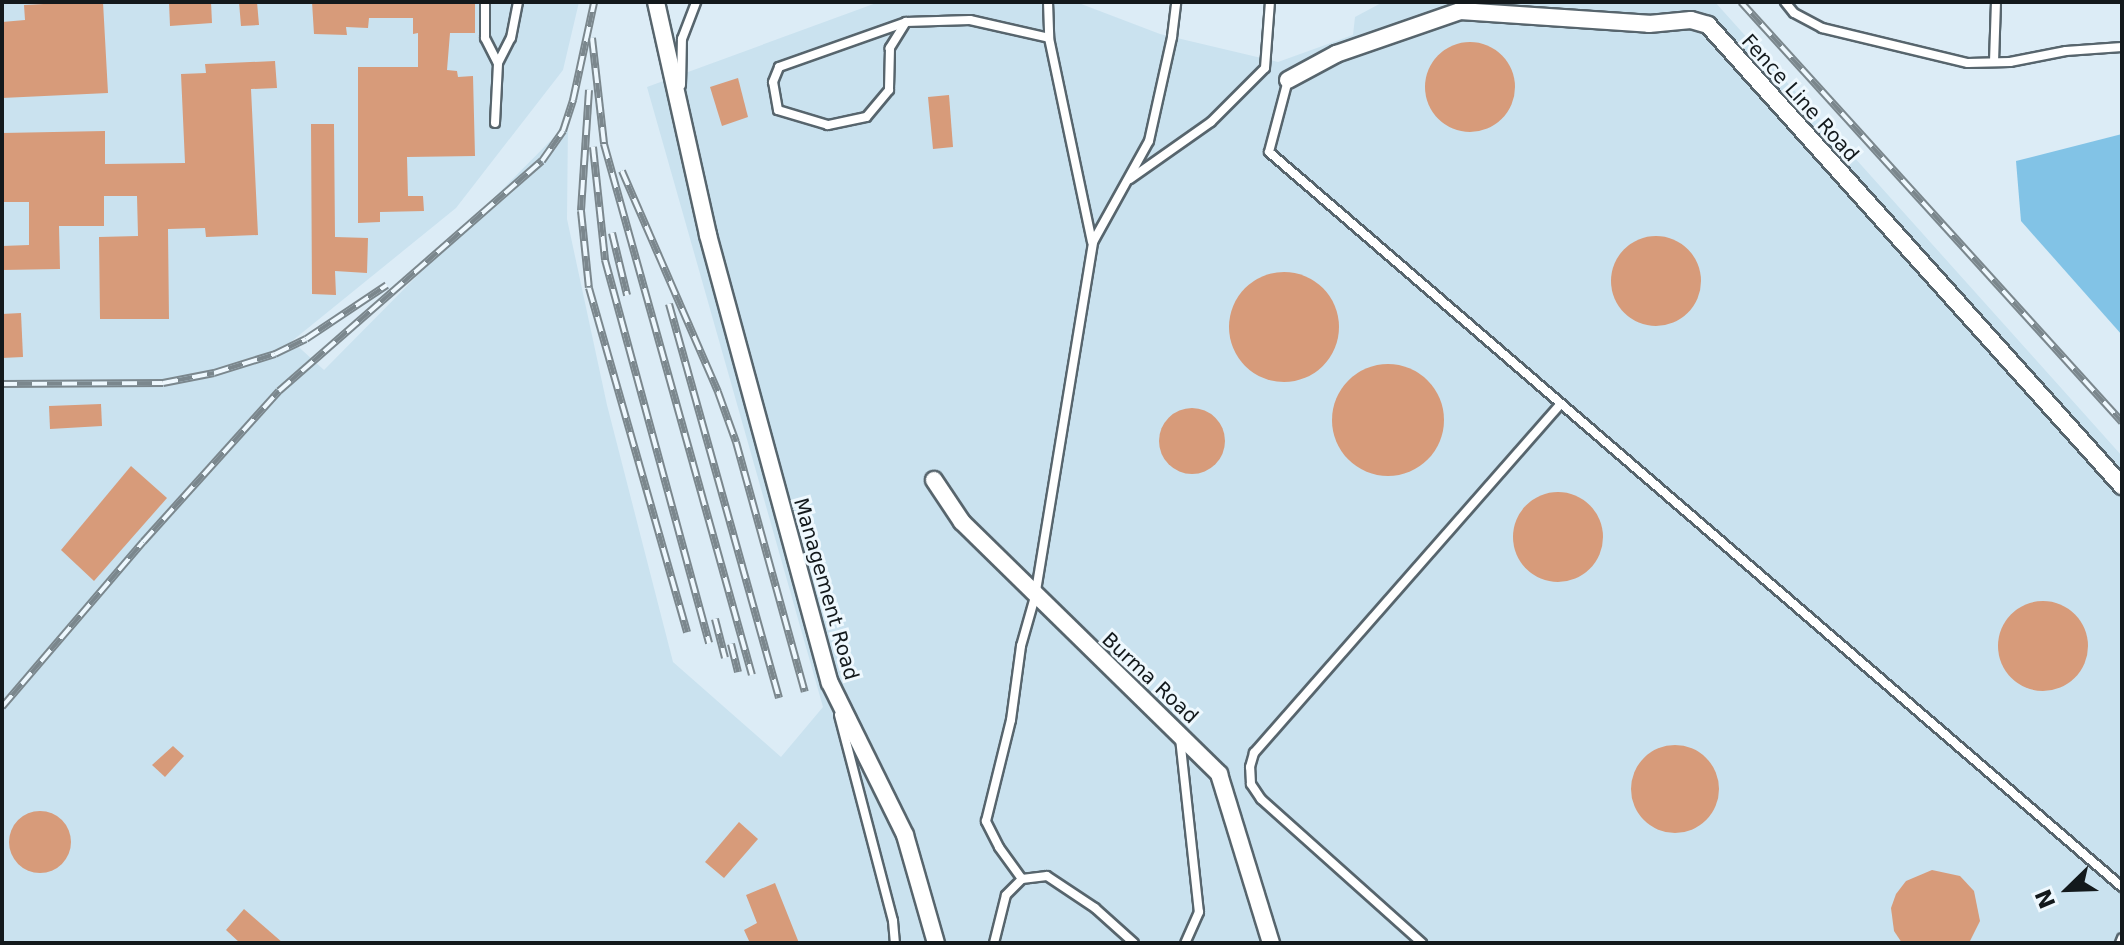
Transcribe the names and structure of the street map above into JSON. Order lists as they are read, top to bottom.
{
  "streets": {
    "street": ["Fence Line Road", "Management Road", "Burma Road"]
  },
  "north": "bottom left"
}
